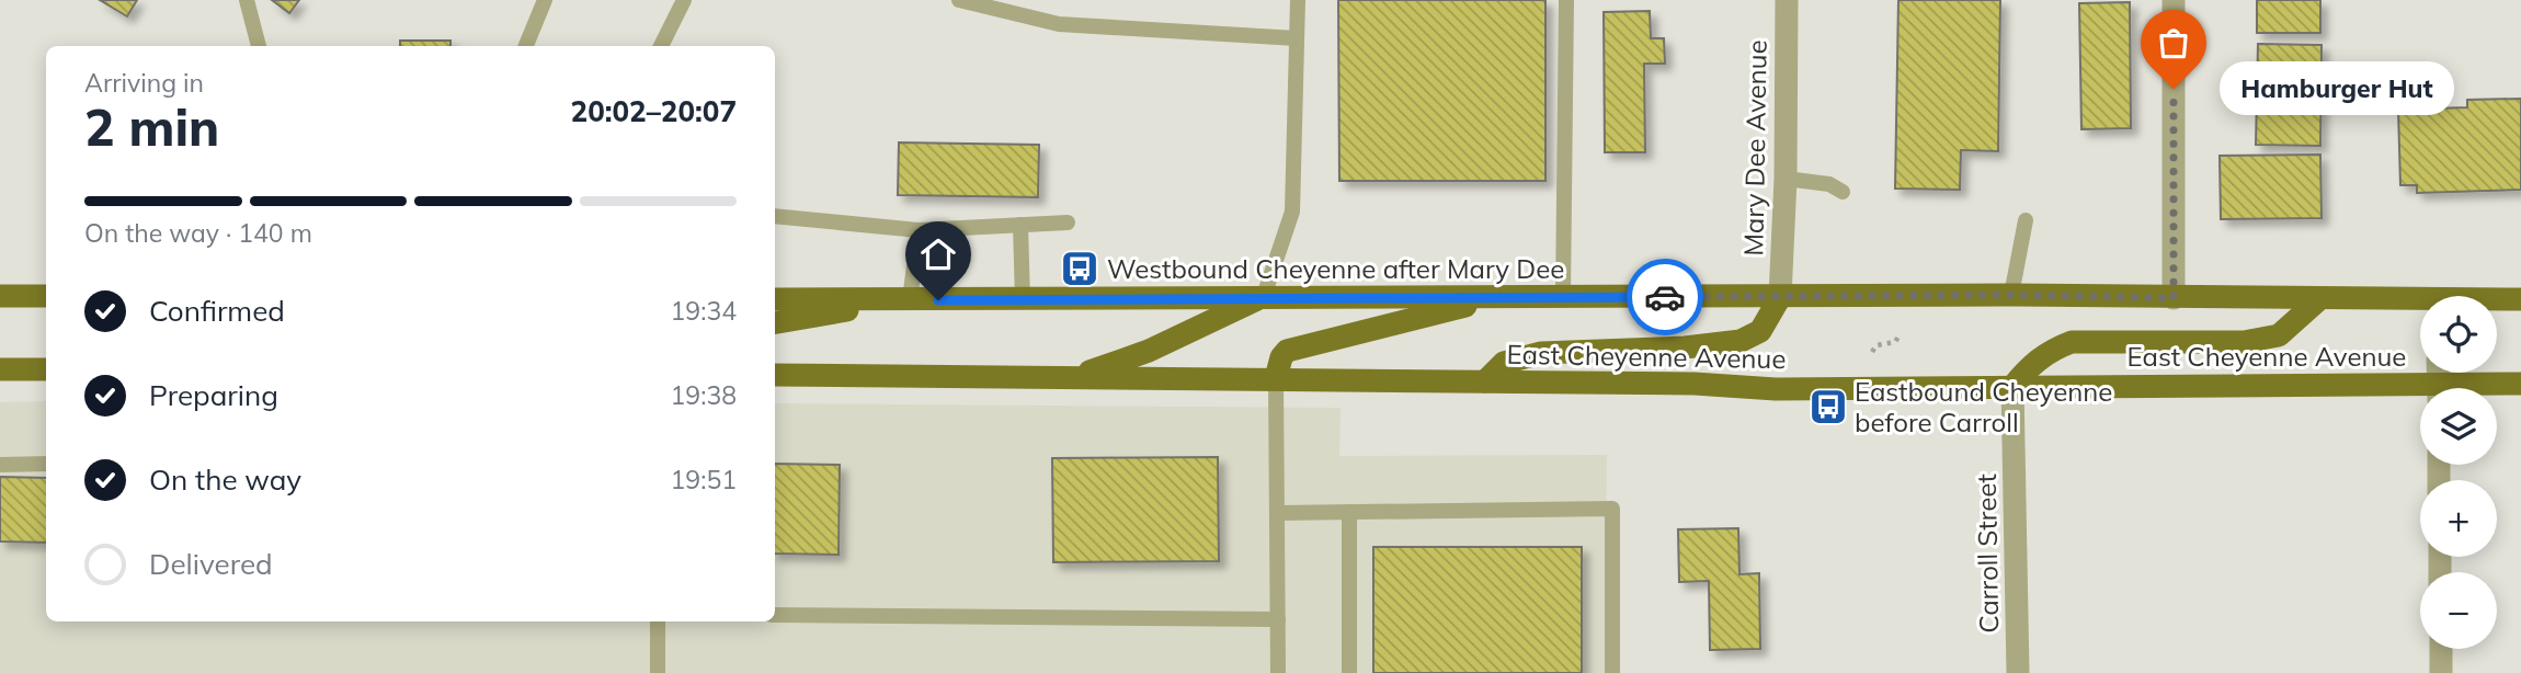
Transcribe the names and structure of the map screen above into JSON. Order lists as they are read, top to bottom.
{
  "streets": {
    "main road": ["East Cheyenne Avenue"],
    "street": ["Mary Dee Avenue", "Carroll Street"]
  },
  "crossings": [
    ["Mary Dee Avenue", "East Cheyenne Avenue"],
    ["East Cheyenne Avenue", "Carroll Street"]
  ],
  "places": {
    "other": ["Hamburger Hut"],
    "bus stop": ["Westbound Cheyenne after Mary Dee", "Eastbound Cheyenne before Carroll"]
  },
  "page": {
    "heading": ["2 min", "Arriving in", "20:02–20:07"],
    "bubble": "Hamburger Hut",
    "bar": "On the way · 140 m",
    "list": [
      ["Confirmed", "19:34"],
      ["Preparing", "19:38"],
      ["On the way", "19:51"],
      "Delivered"
    ],
    "map_buttons": ["+", "−"]
  }
}
